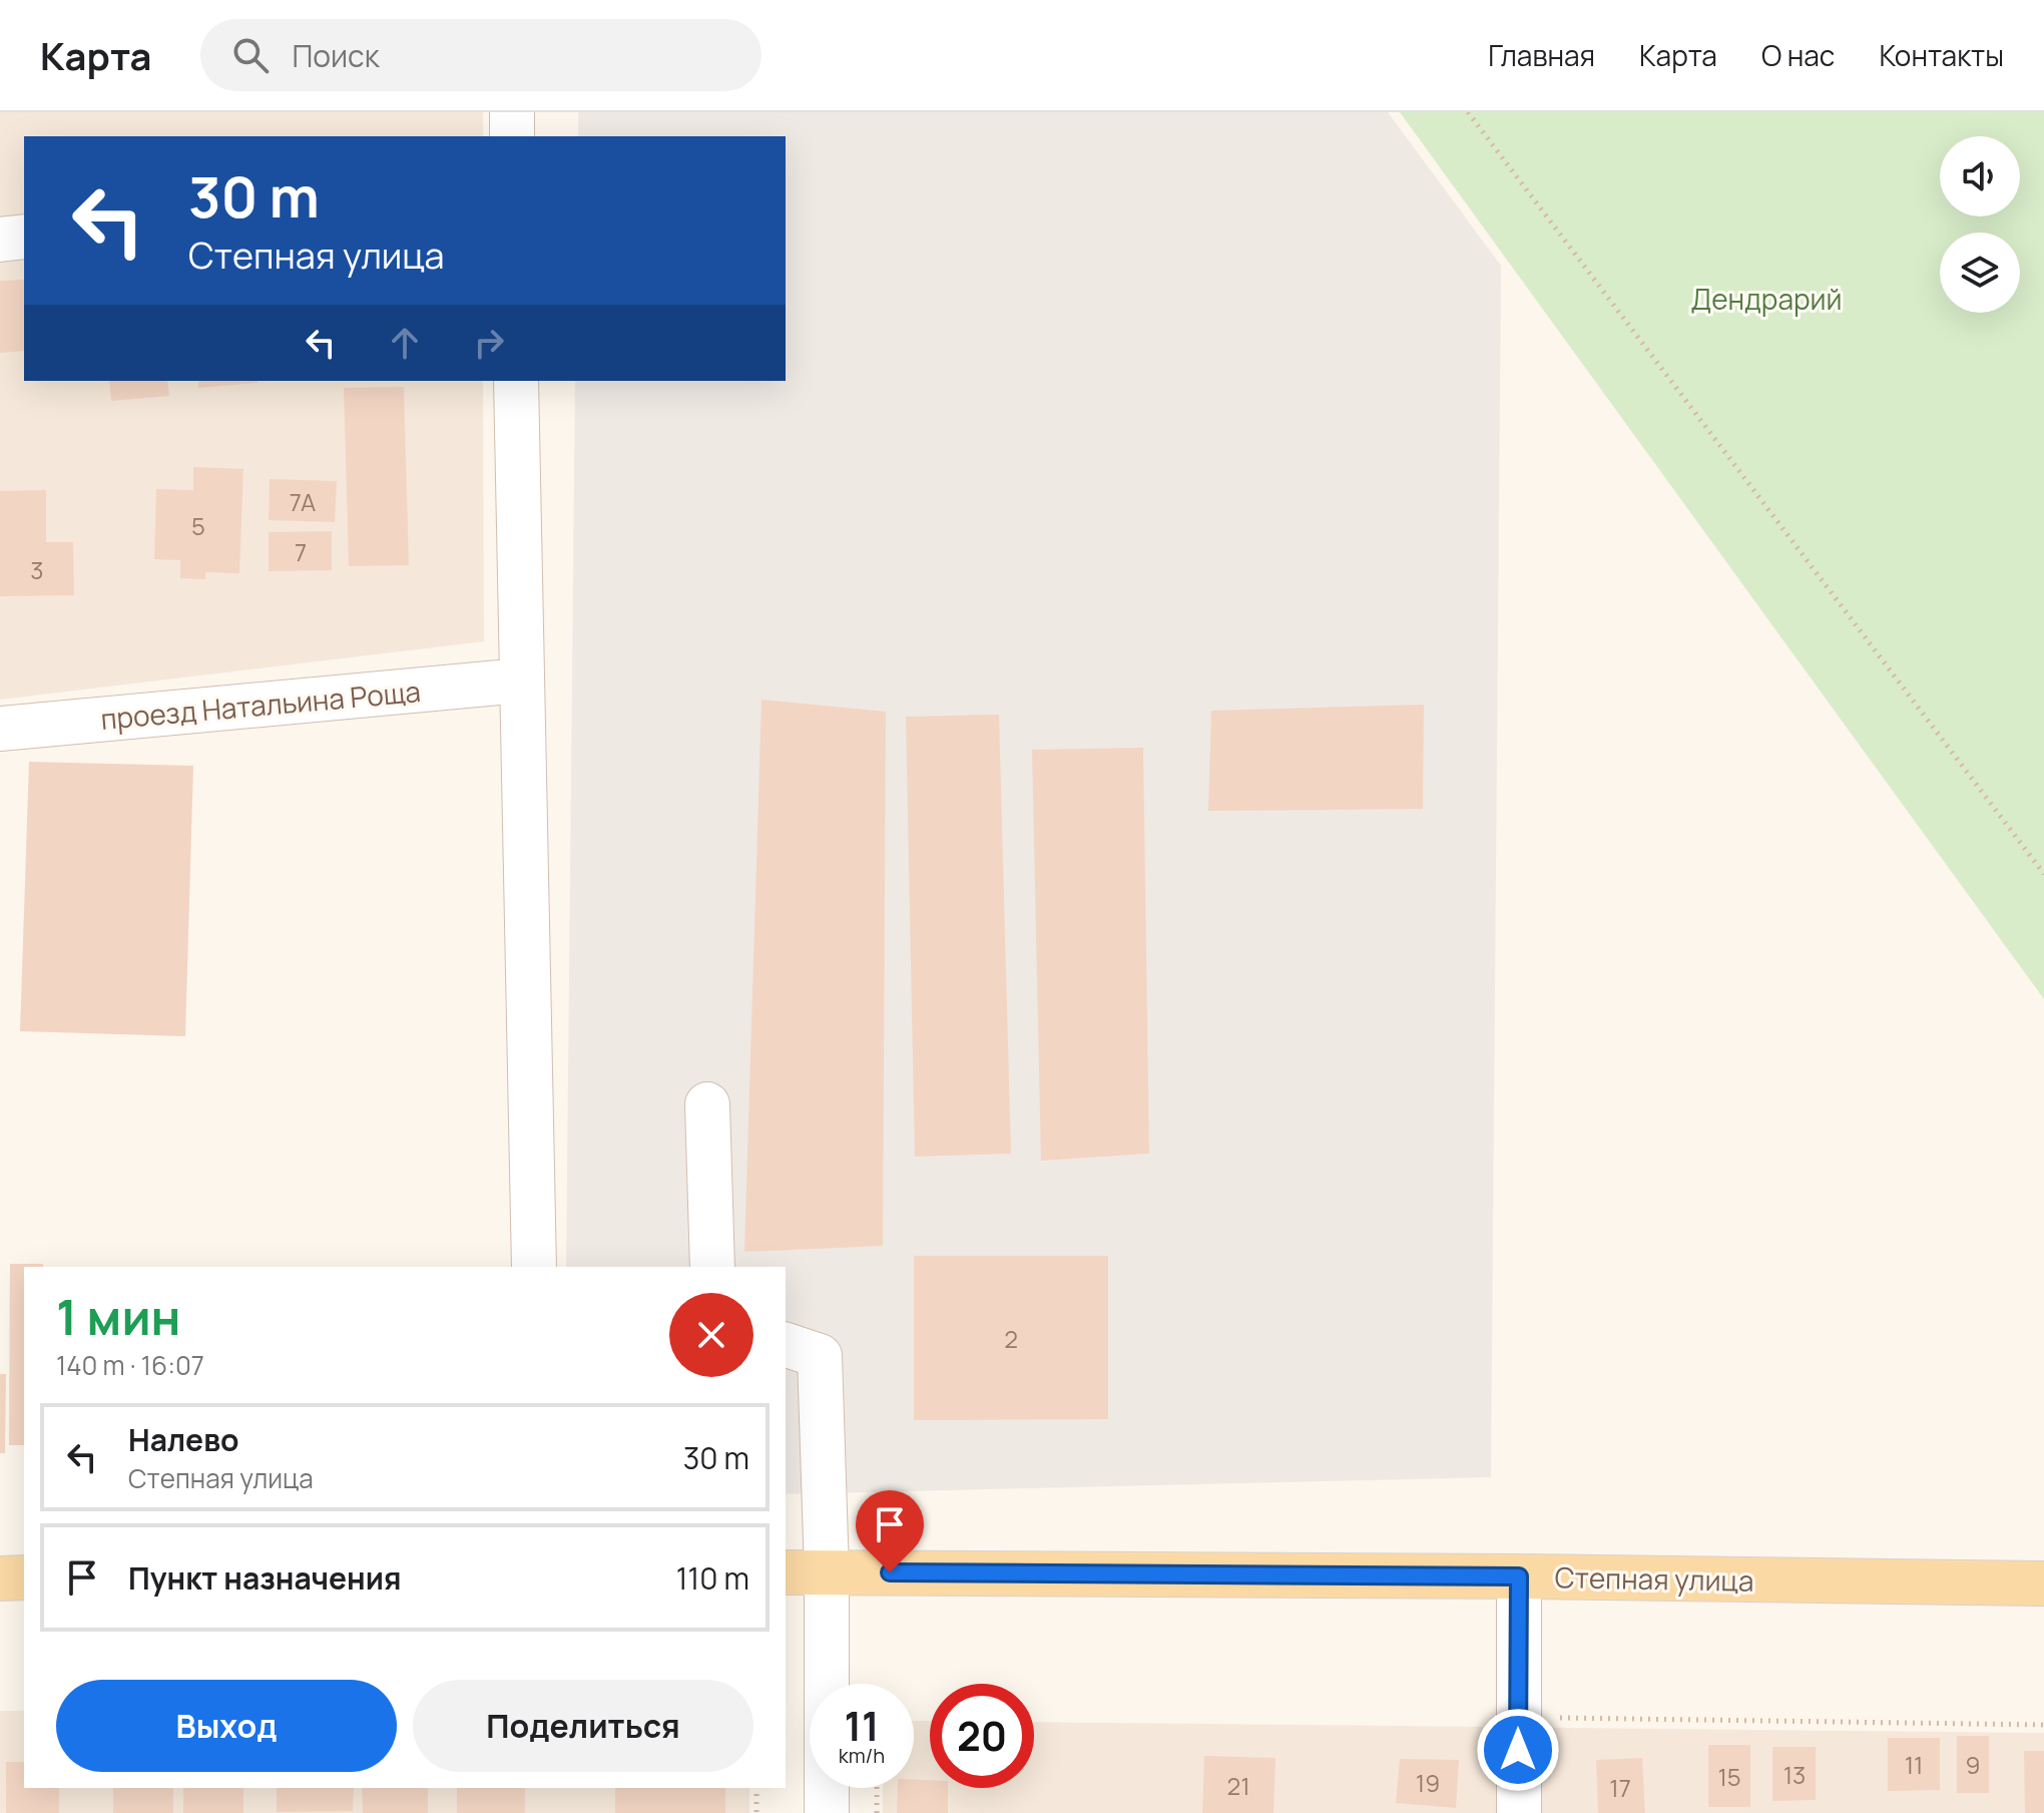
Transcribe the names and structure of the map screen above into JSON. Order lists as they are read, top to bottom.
{
  "streets": {
    "main road": ["Степная улица"],
    "street": ["проезд Натальина Роща"]
  },
  "parks": ["Дендрарий"],
  "house_numbers": [
    "7А",
    "5",
    "7",
    "3",
    "2",
    "11",
    "9",
    "13",
    "15",
    "19",
    "21",
    "17"
  ],
  "page": {
    "header": "Карта",
    "search": "Поиск",
    "nav": [
      "Главная",
      "Карта",
      "О нас",
      "Контакты"
    ],
    "turn": ["30 m", "Степная улица"],
    "heading": ["1 мин", "140 m · 16:07"],
    "list": [
      {
        "name": "Налево",
        "note": "Степная улица",
        "value": "30 m"
      },
      {
        "name": "Пункт назначения",
        "value": "110 m"
      }
    ],
    "buttons": ["Выход", "Поделиться"],
    "speed": "11 km/h",
    "limit": "20"
  }
}
